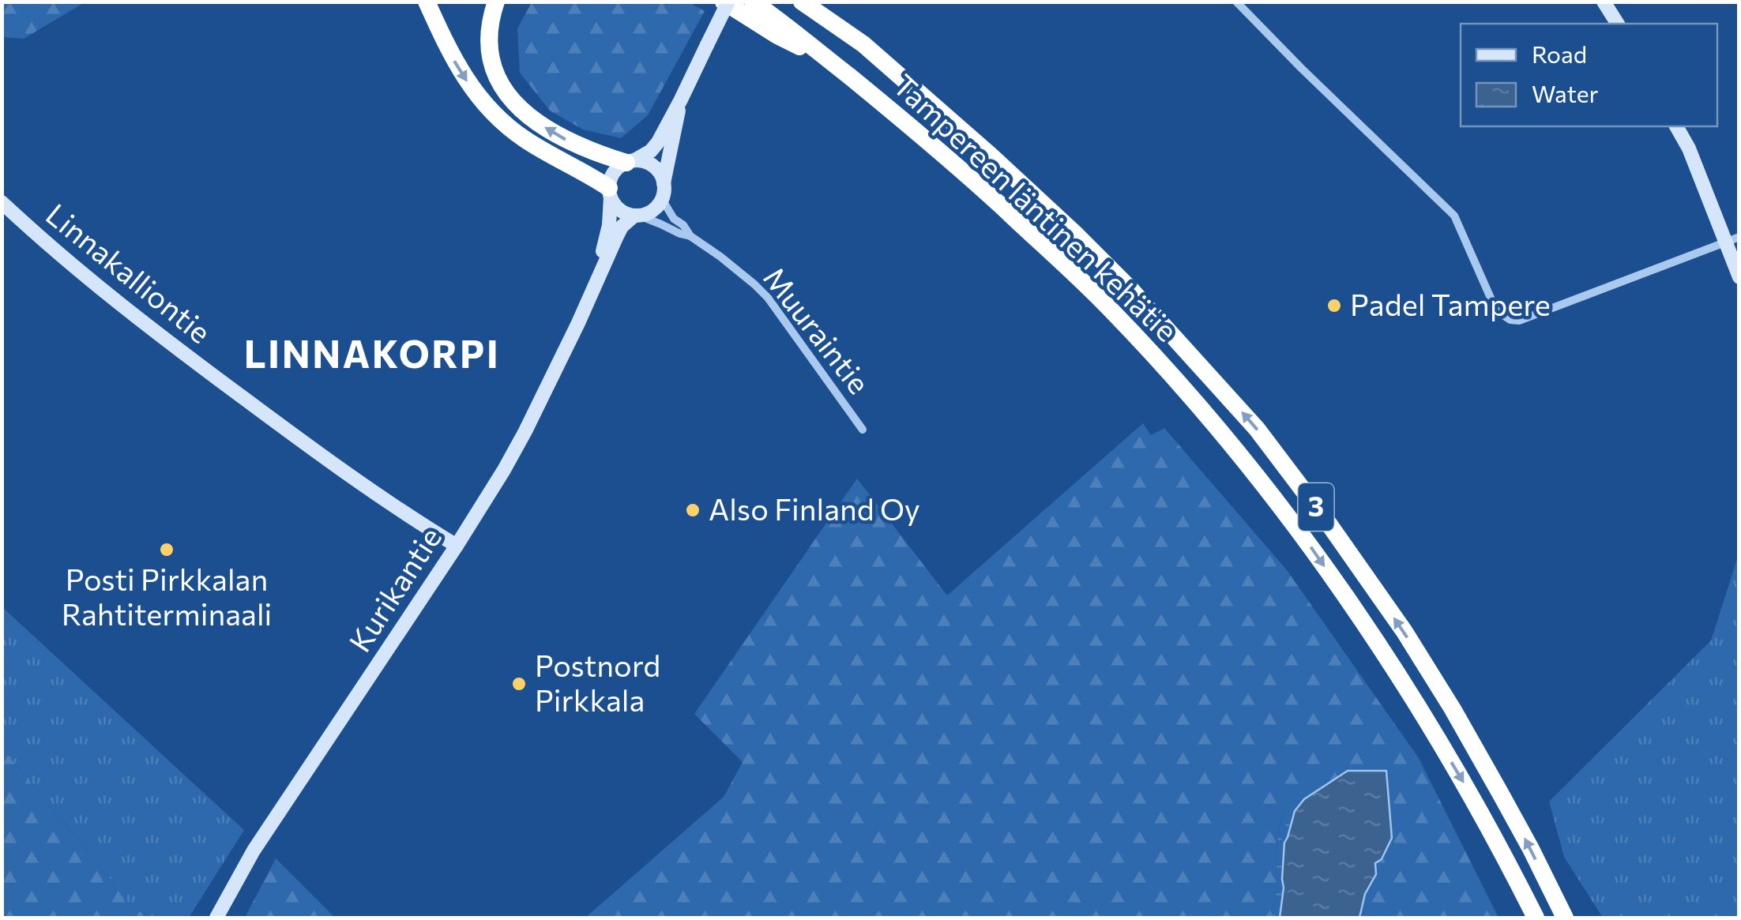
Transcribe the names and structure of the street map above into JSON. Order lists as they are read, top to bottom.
{
  "streets": {
    "highway": ["Tampereen läntinen kehätie", "3"],
    "main road": ["Linnakalliontie", "Kurikantie"],
    "street": ["Muuraintie"]
  },
  "crossings": [
    ["Linnakalliontie", "Kurikantie"],
    ["Muuraintie", "Kurikantie"]
  ],
  "districts": ["LINNAKORPI"],
  "places": [
    "Padel Tampere",
    "Also Finland Oy",
    "Posti Pirkkalan Rahtiterminaali",
    "Postnord Pirkkala"
  ],
  "legend": ["Road", "Water"]
}
